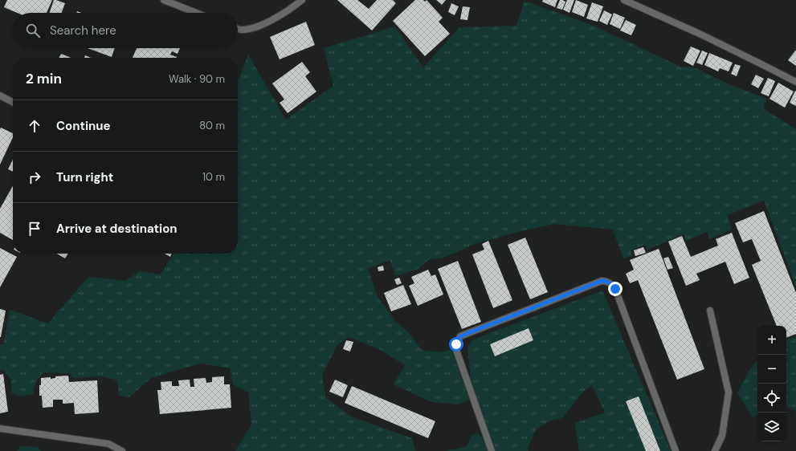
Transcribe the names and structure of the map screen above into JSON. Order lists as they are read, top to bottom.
{
  "page": {
    "search": "Search here",
    "heading": ["2 min", "Walk · 90 m"],
    "list": [
      ["Continue", "80 m"],
      ["Turn right", "10 m"],
      "Arrive at destination"
    ],
    "map_buttons": ["+", "−"]
  }
}
